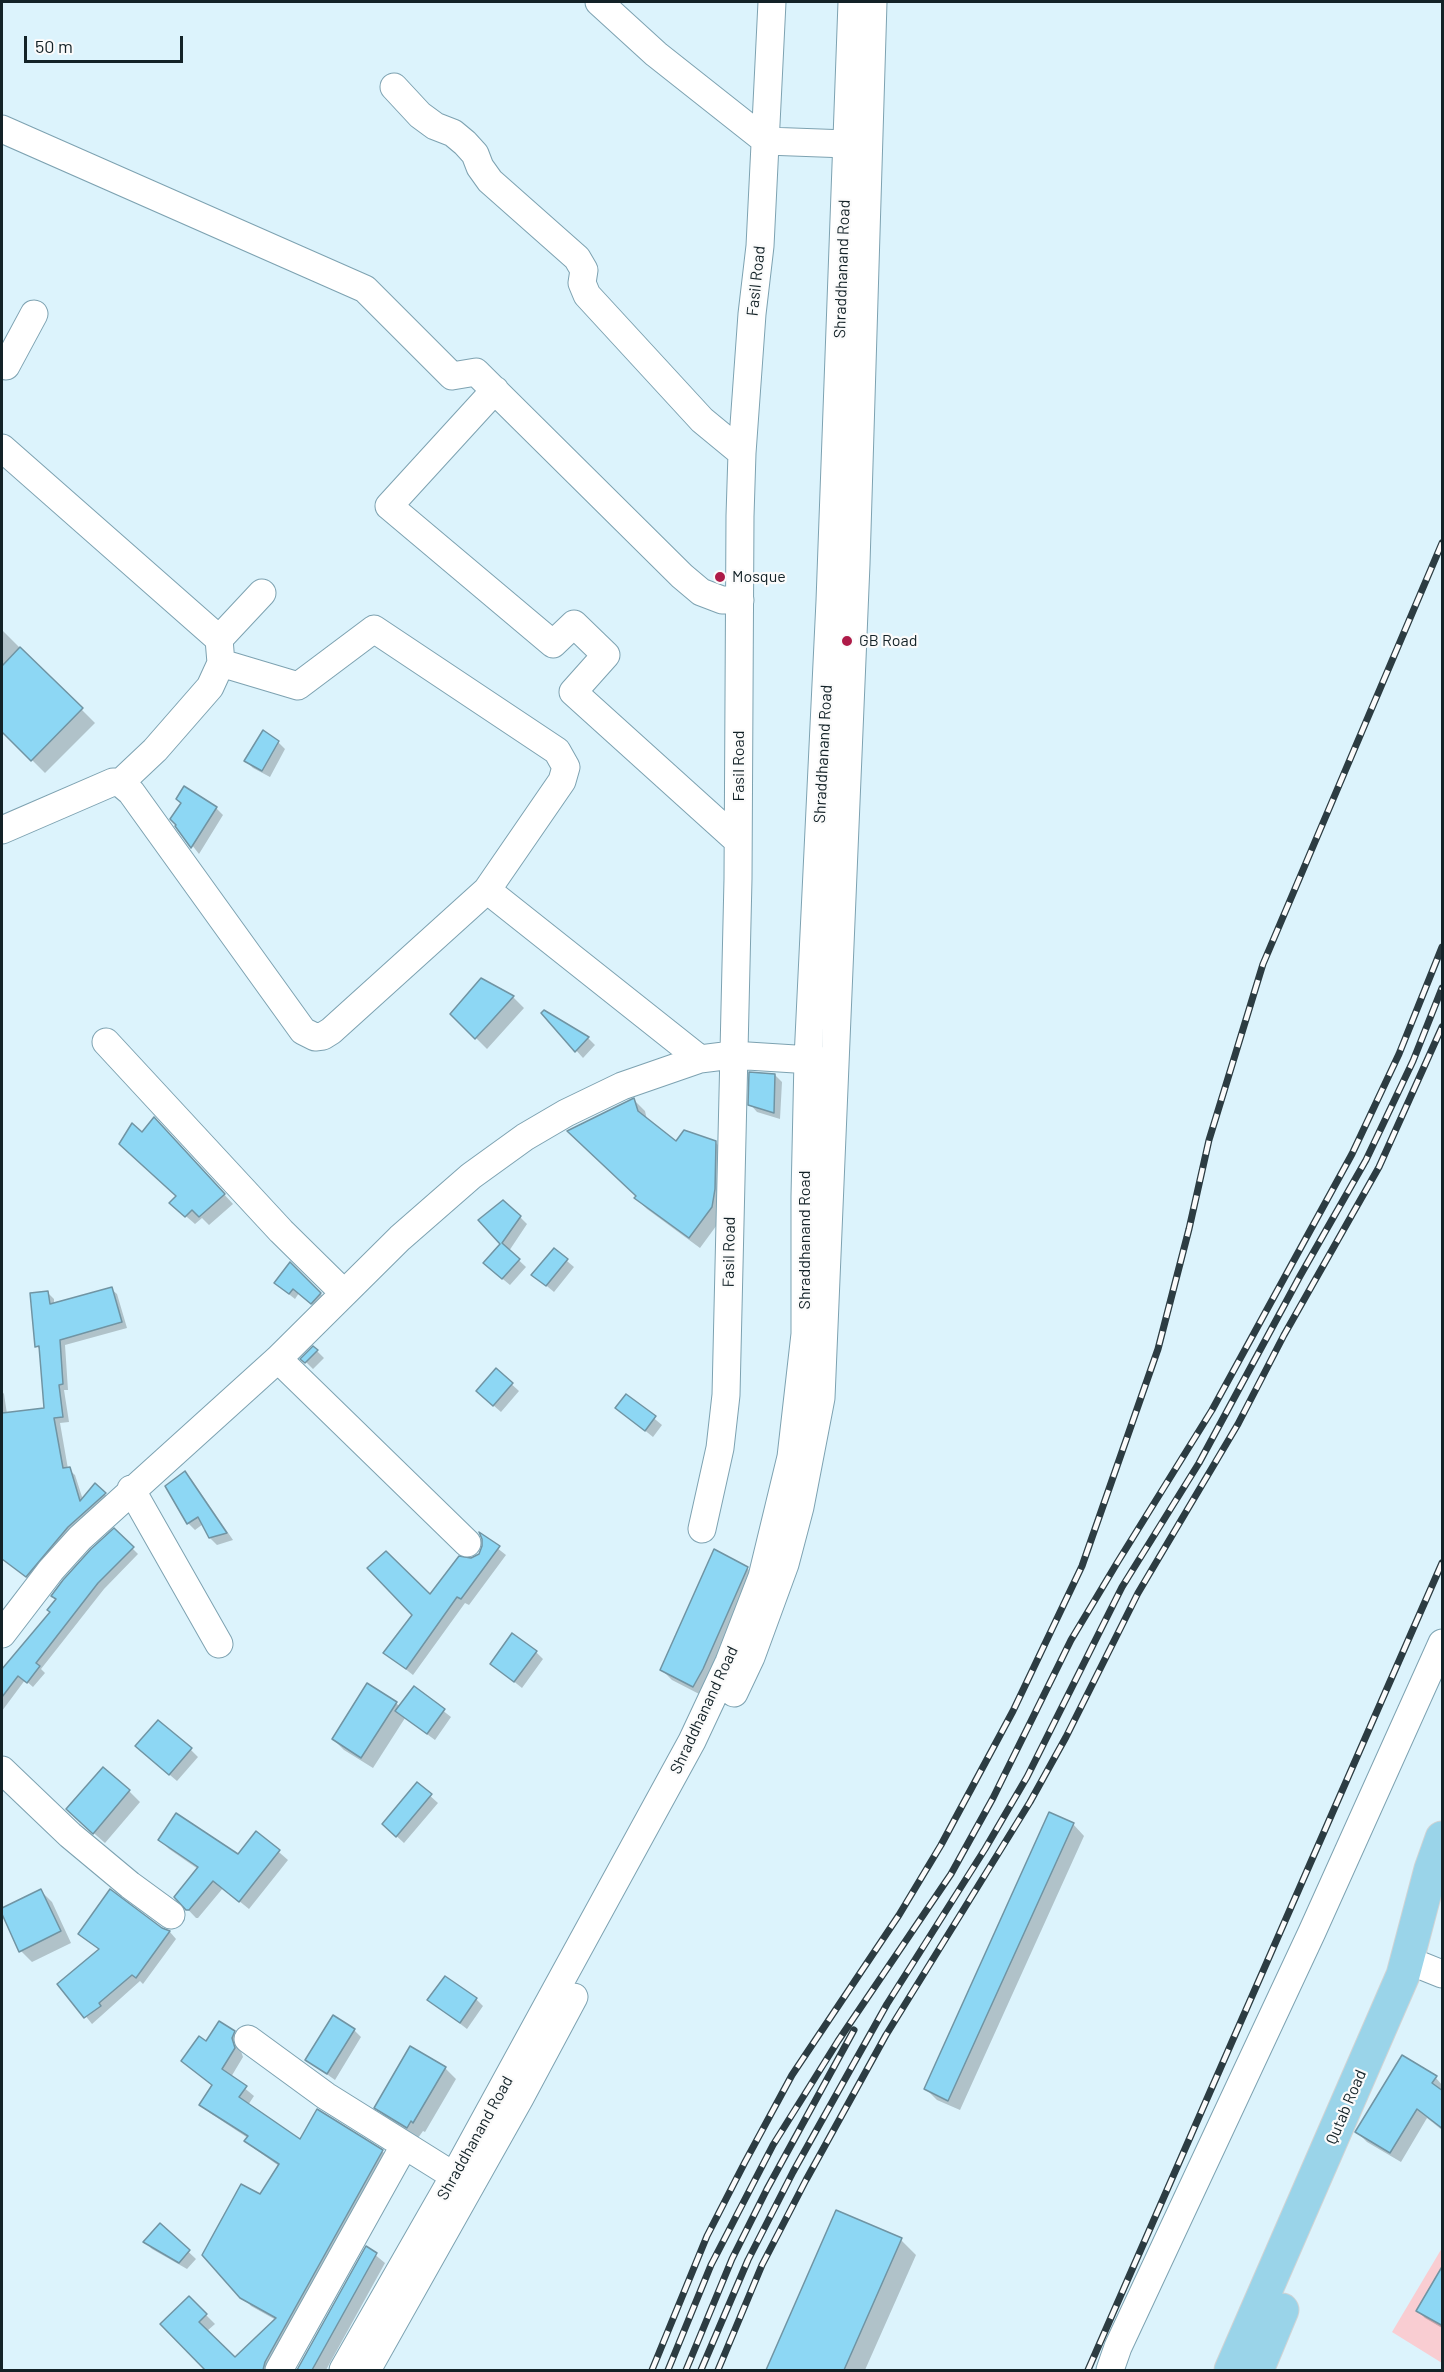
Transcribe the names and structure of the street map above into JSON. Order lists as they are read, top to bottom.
{
  "streets": {
    "main road": ["Qutab Road"],
    "street": ["Shraddhanand Road", "Fasil Road"]
  },
  "places": ["Mosque", "GB Road"],
  "scale_bar": "50 m"
}
